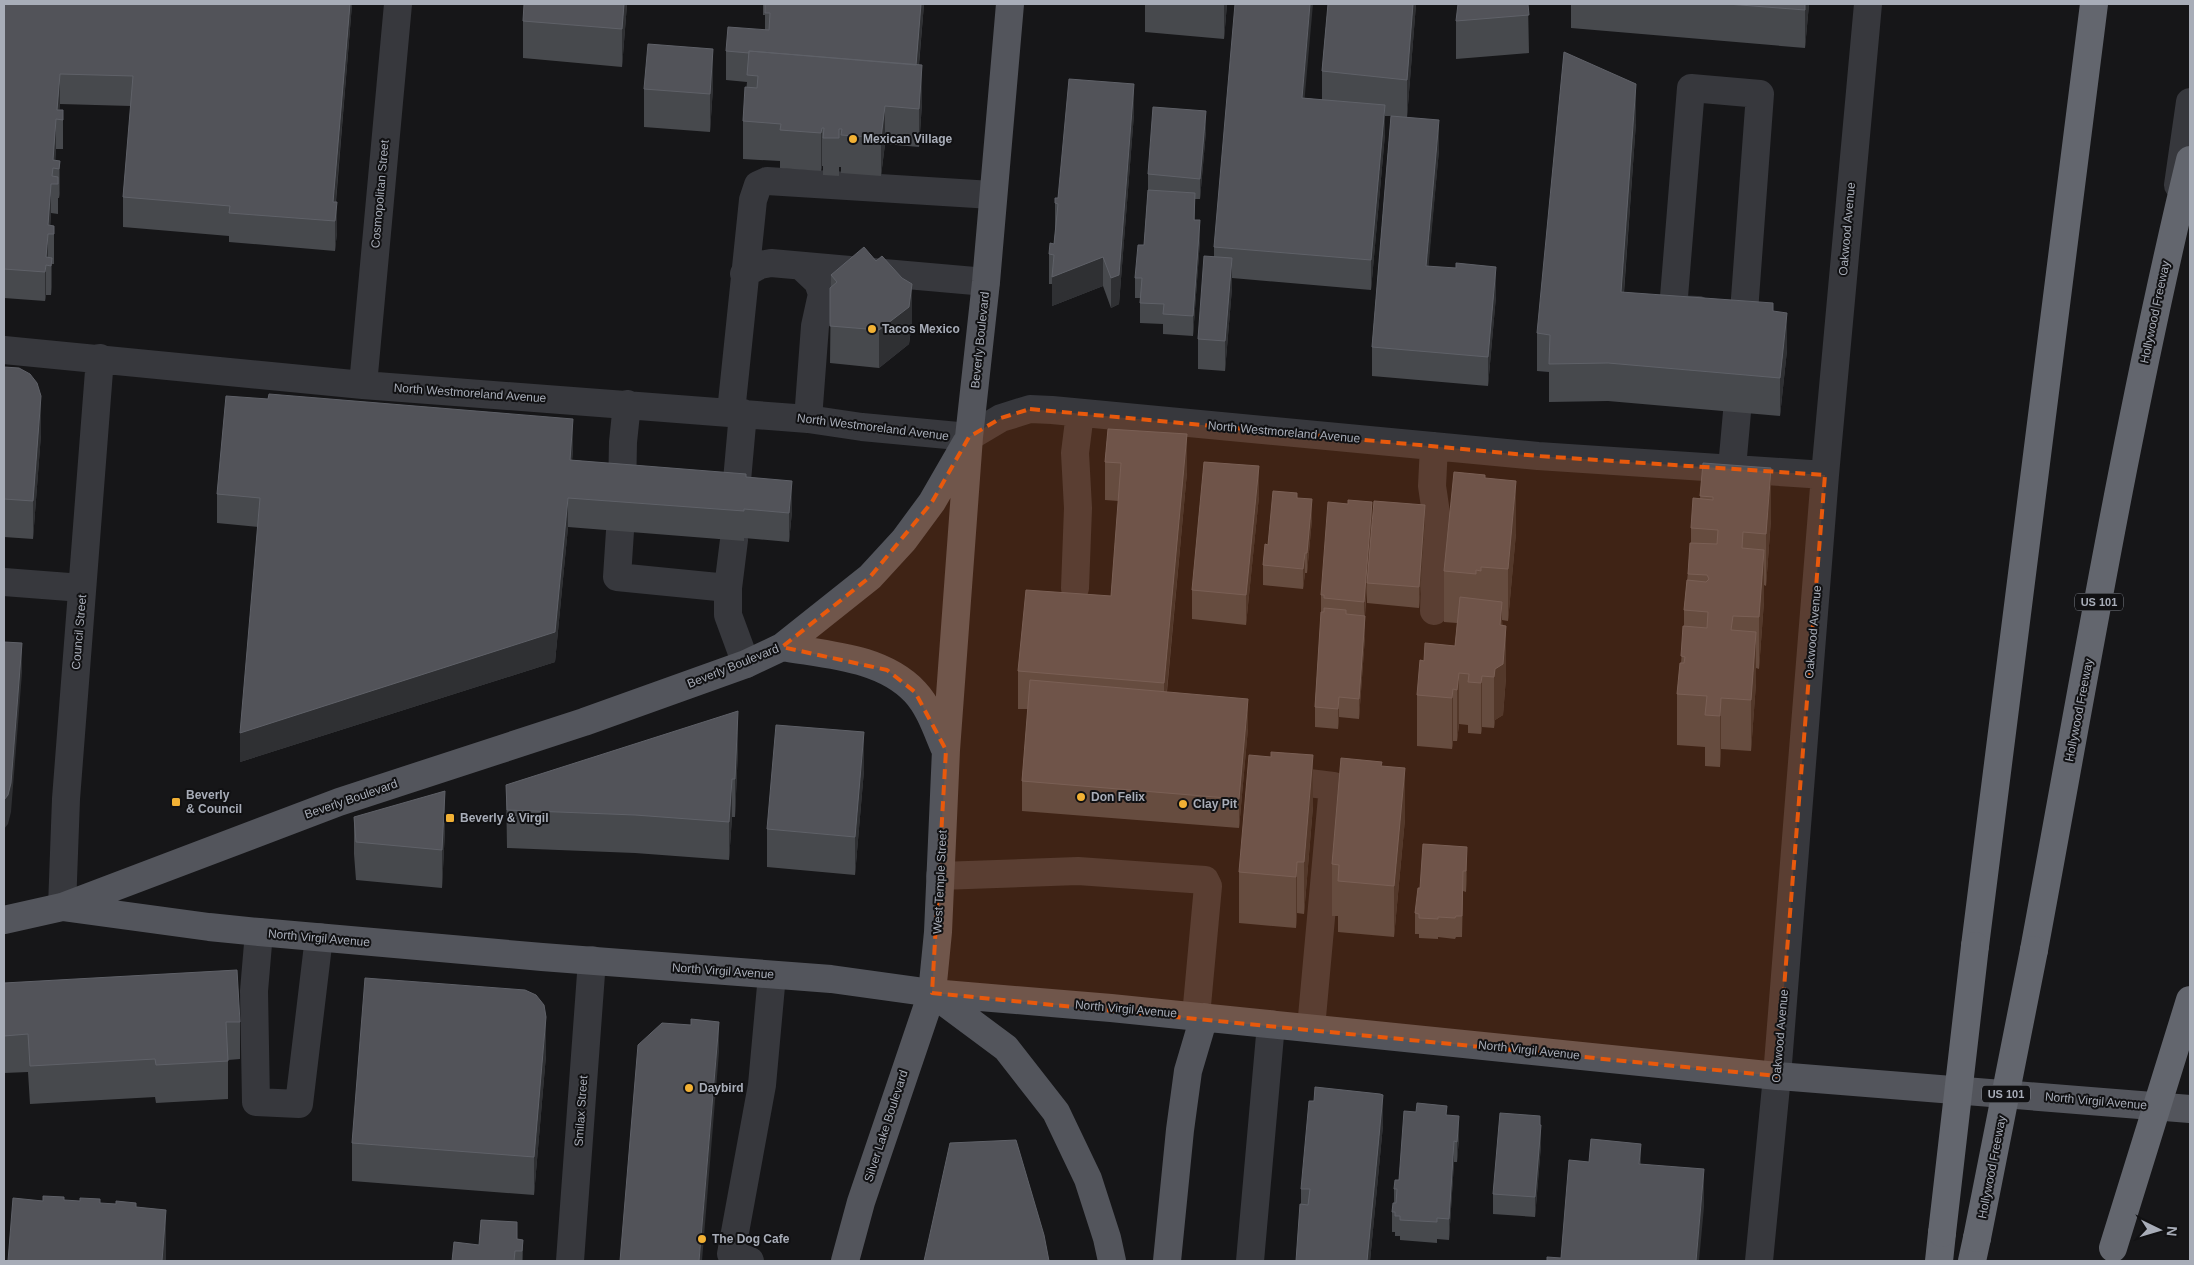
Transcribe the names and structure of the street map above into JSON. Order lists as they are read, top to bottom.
{
  "streets": {
    "highway": ["Hollywood Freeway", "US 101"],
    "main road": [
      "Beverly Boulevard",
      "West Temple Street",
      "North Virgil Avenue",
      "Silver Lake Boulevard"
    ],
    "street": [
      "Cosmopolitan Street",
      "Oakwood Avenue",
      "North Westmoreland Avenue",
      "Council Street",
      "Smilax Street"
    ]
  },
  "crossings": [
    ["Cosmopolitan Street", "North Westmoreland Avenue"],
    ["Oakwood Avenue", "North Westmoreland Avenue"],
    ["Oakwood Avenue", "North Virgil Avenue"],
    ["Beverly Boulevard", "North Westmoreland Avenue"],
    ["Beverly Boulevard", "Council Street"],
    ["Beverly Boulevard", "West Temple Street"],
    ["Beverly Boulevard", "North Virgil Avenue"],
    ["North Westmoreland Avenue", "Council Street"],
    ["North Westmoreland Avenue", "West Temple Street"],
    ["Council Street", "North Virgil Avenue"],
    ["West Temple Street", "North Virgil Avenue"],
    ["West Temple Street", "Silver Lake Boulevard"],
    ["North Virgil Avenue", "Smilax Street"],
    ["North Virgil Avenue", "Silver Lake Boulevard"]
  ],
  "places": {
    "other": [
      "Mexican Village",
      "Tacos Mexico",
      "Don Felix",
      "Clay Pit",
      "Daybird",
      "The Dog Cafe"
    ],
    "transit": ["Beverly & Council", "Beverly & Virgil"]
  },
  "north": "right"
}
